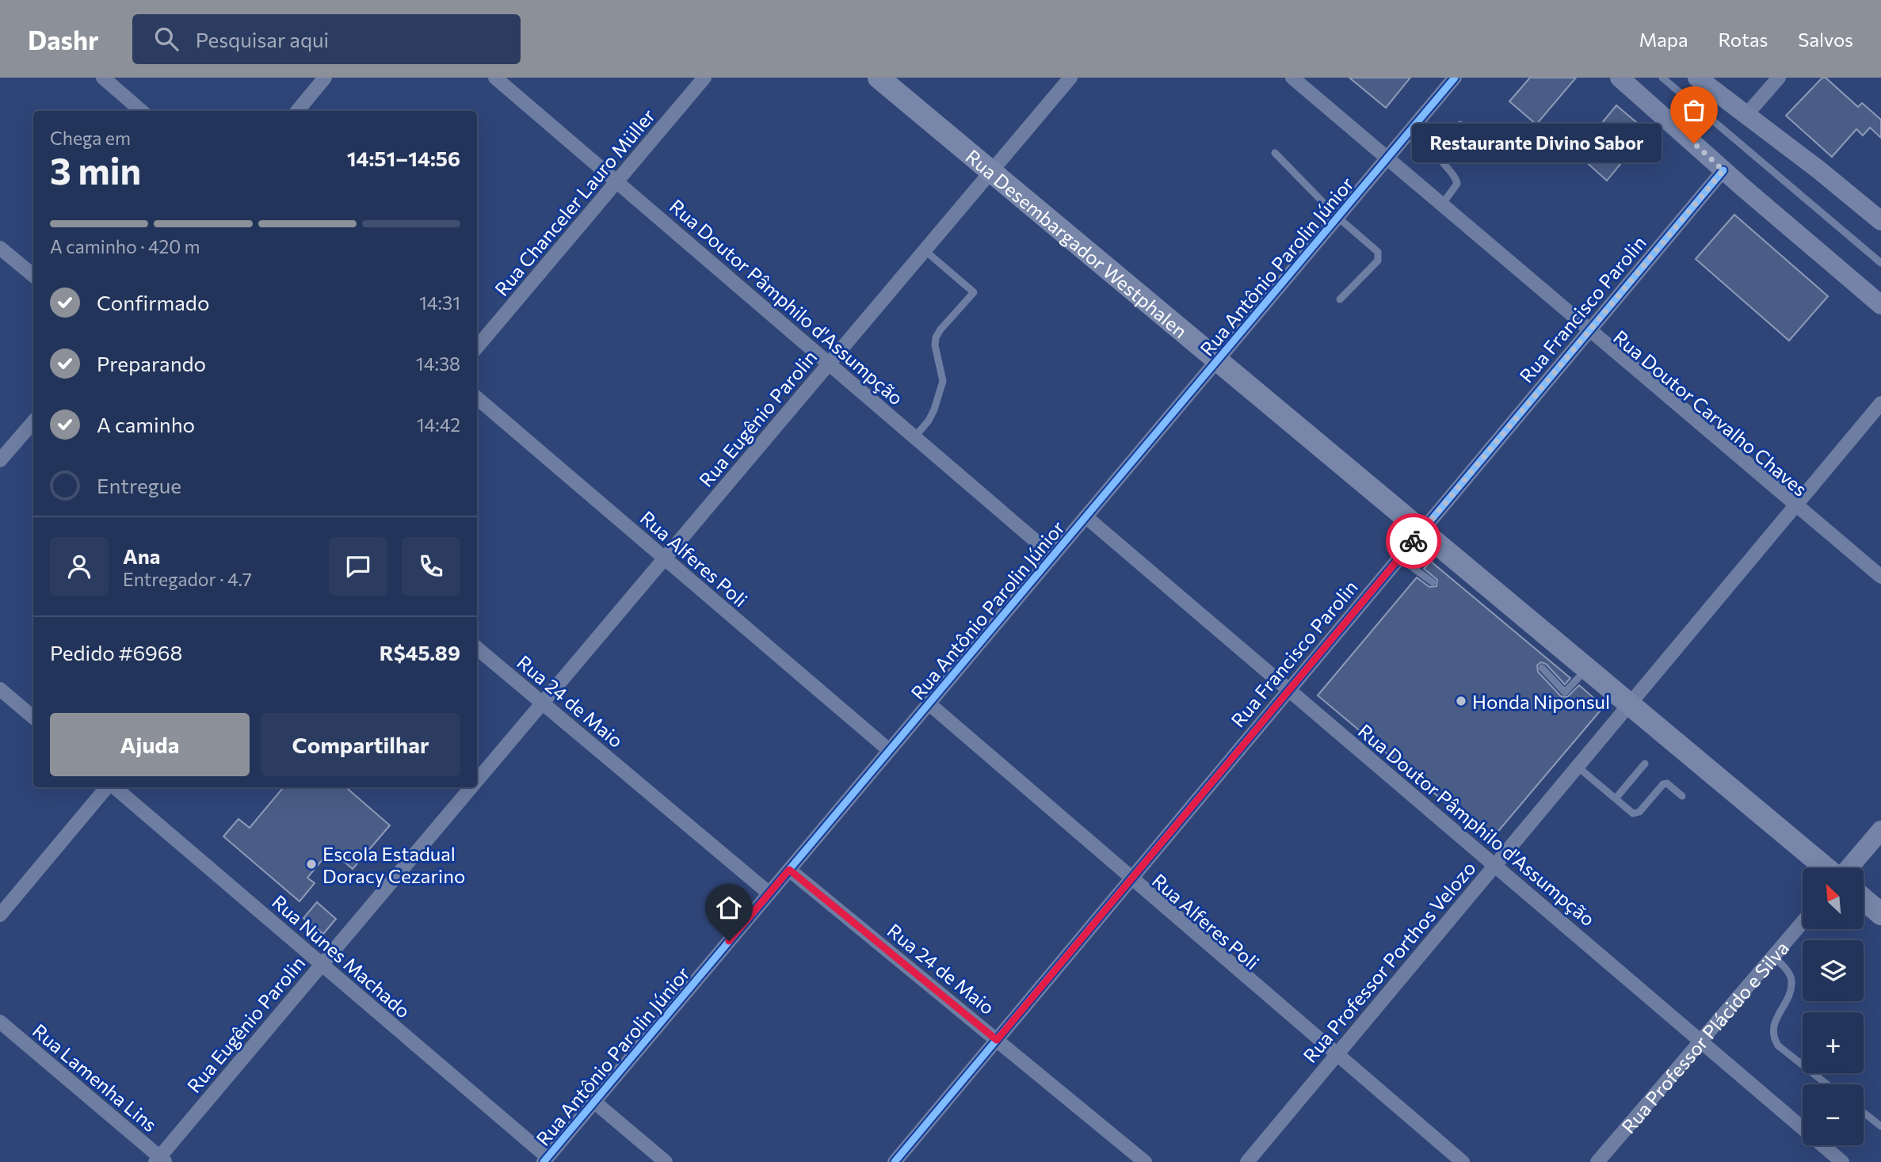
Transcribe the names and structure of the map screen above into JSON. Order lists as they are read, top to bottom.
{
  "streets": {
    "main road": ["Rua Desembargador Westphalen"],
    "street": [
      "Rua Chanceler Lauro Müller",
      "Rua Antônio Parolin Júnior",
      "Rua Doutor Pâmphilo d'Assumpção",
      "Rua Francisco Parolin",
      "Rua Doutor Carvalho Chaves",
      "Rua Eugênio Parolin",
      "Rua Alferes Poli",
      "Rua 24 de Maio",
      "Rua Nunes Machado",
      "Rua Professor Porthos Velozo",
      "Rua Professor Plácido e Silva",
      "Rua Lamenha Lins"
    ]
  },
  "crossings": [
    ["Rua Chanceler Lauro Müller", "Rua Doutor Pâmphilo d'Assumpção"],
    ["Rua Desembargador Westphalen", "Rua Antônio Parolin Júnior"],
    ["Rua Desembargador Westphalen", "Rua Francisco Parolin"],
    ["Rua Desembargador Westphalen", "Rua Eugênio Parolin"],
    ["Rua Desembargador Westphalen", "Rua Professor Porthos Velozo"],
    ["Rua Antônio Parolin Júnior", "Rua Doutor Pâmphilo d'Assumpção"],
    ["Rua Antônio Parolin Júnior", "Rua Doutor Carvalho Chaves"],
    ["Rua Antônio Parolin Júnior", "Rua Alferes Poli"],
    ["Rua Antônio Parolin Júnior", "Rua 24 de Maio"],
    ["Rua Antônio Parolin Júnior", "Rua Nunes Machado"],
    ["Rua Doutor Pâmphilo d'Assumpção", "Rua Francisco Parolin"],
    ["Rua Doutor Pâmphilo d'Assumpção", "Rua Eugênio Parolin"],
    ["Rua Doutor Pâmphilo d'Assumpção", "Rua Professor Porthos Velozo"],
    ["Rua Doutor Pâmphilo d'Assumpção", "Rua Professor Plácido e Silva"],
    ["Rua Francisco Parolin", "Rua Doutor Carvalho Chaves"],
    ["Rua Francisco Parolin", "Rua Alferes Poli"],
    ["Rua Francisco Parolin", "Rua 24 de Maio"],
    ["Rua Doutor Carvalho Chaves", "Rua Professor Porthos Velozo"],
    ["Rua Eugênio Parolin", "Rua Alferes Poli"],
    ["Rua Eugênio Parolin", "Rua 24 de Maio"],
    ["Rua Eugênio Parolin", "Rua Nunes Machado"],
    ["Rua Eugênio Parolin", "Rua Lamenha Lins"],
    ["Rua Alferes Poli", "Rua Professor Porthos Velozo"]
  ],
  "places": ["Restaurante Divino Sabor", "Honda Niponsul", "Escola Estadual Doracy Cezarino"],
  "north": "top left",
  "page": {
    "header": "Dashr",
    "search": "Pesquisar aqui",
    "nav": ["Mapa", "Rotas", "Salvos"],
    "heading": ["3 min", "Chega em", "14:51–14:56"],
    "panel": [
      "Ana",
      "Entregador · 4.7",
      "Pedido #6968",
      "R$45.89"
    ],
    "bubble": "Restaurante Divino Sabor",
    "bar": "A caminho · 420 m",
    "list": [
      ["Confirmado", "14:31"],
      ["Preparando", "14:38"],
      ["A caminho", "14:42"],
      "Entregue"
    ],
    "buttons": ["Ajuda", "Compartilhar"],
    "map_buttons": ["+", "−"]
  }
}
